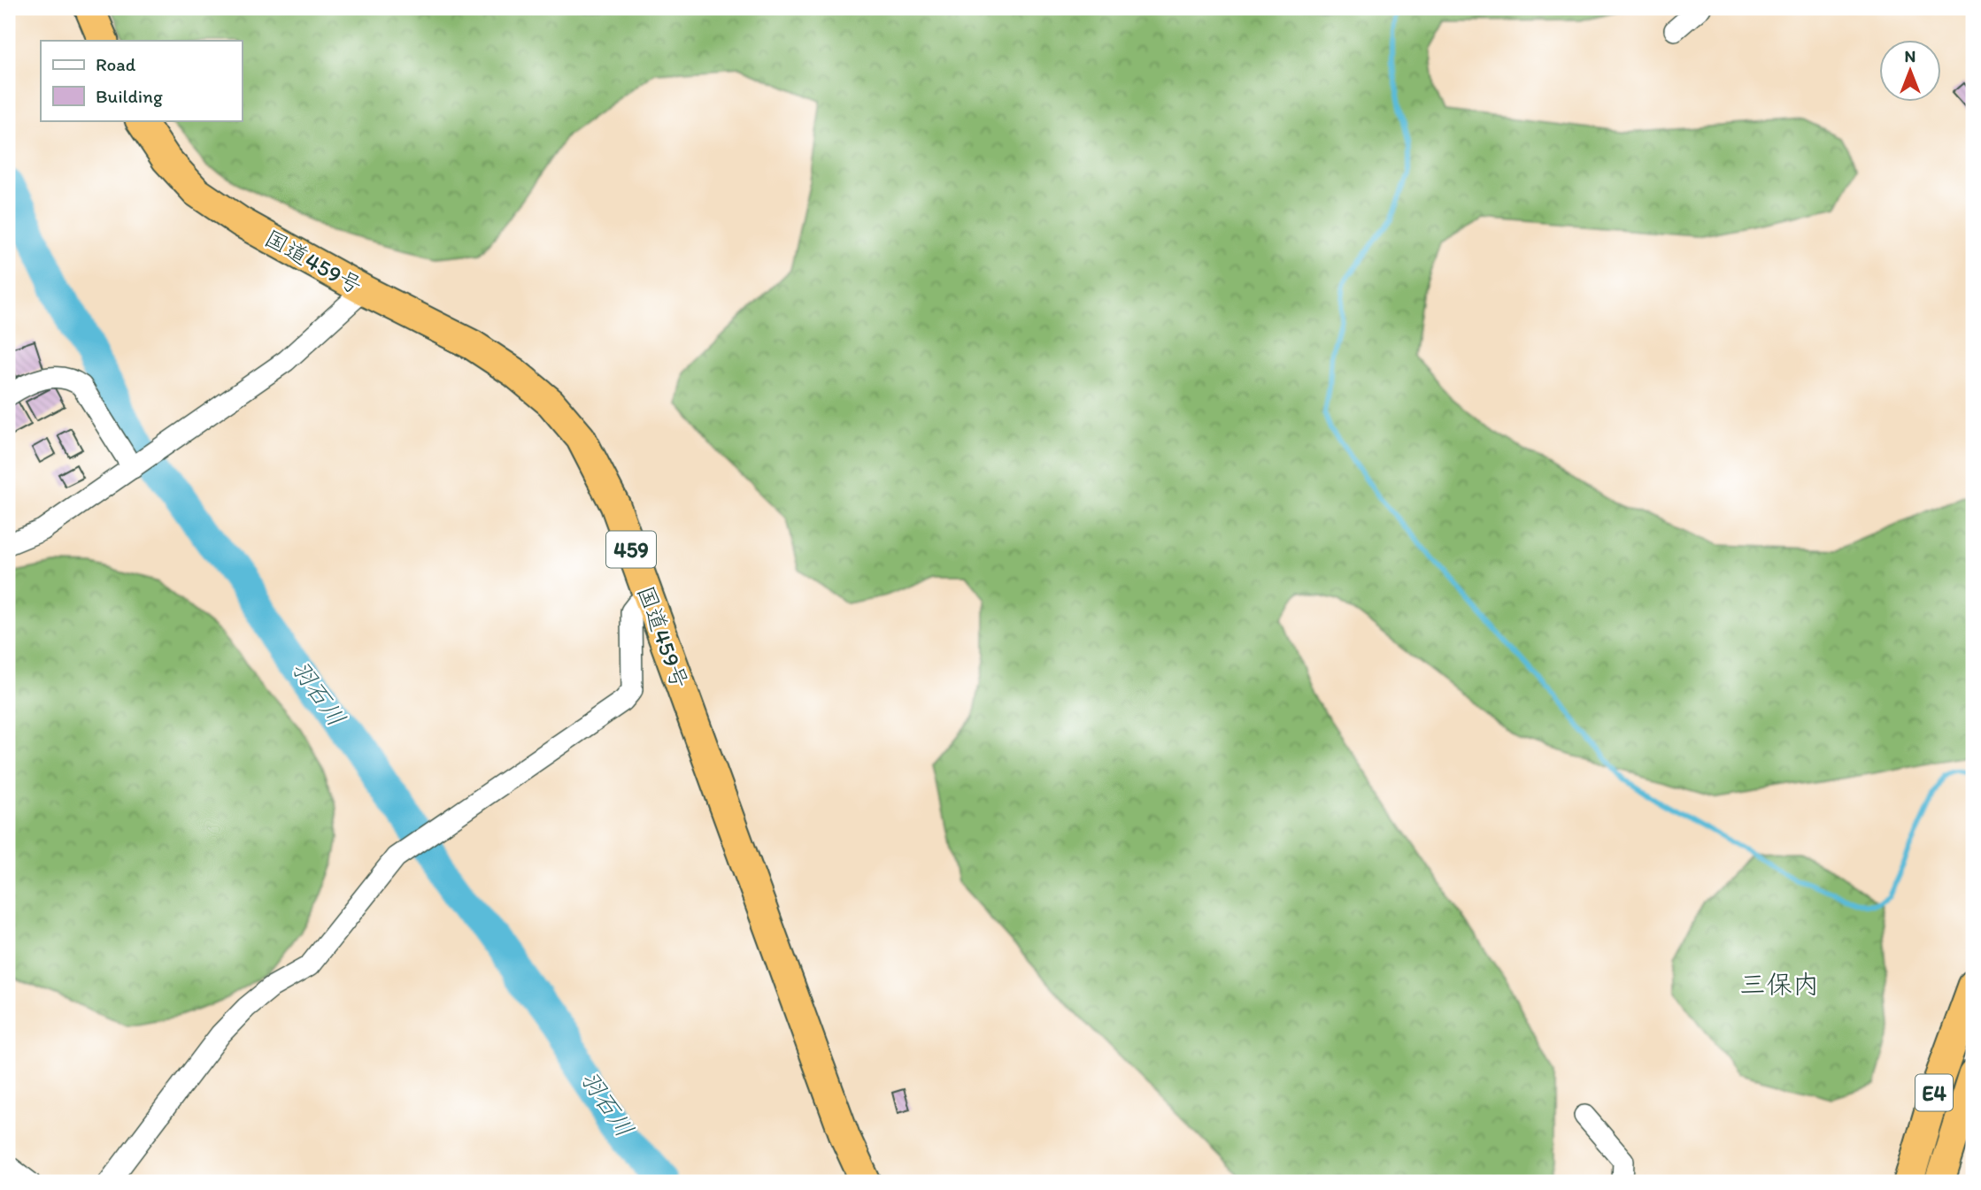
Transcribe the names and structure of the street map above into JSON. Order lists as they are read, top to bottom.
{
  "streets": {
    "highway": ["国道459号", "459", "E4"]
  },
  "districts": ["三保内"],
  "water": ["羽石川"],
  "legend": ["Road", "Building"],
  "north": "top"
}
